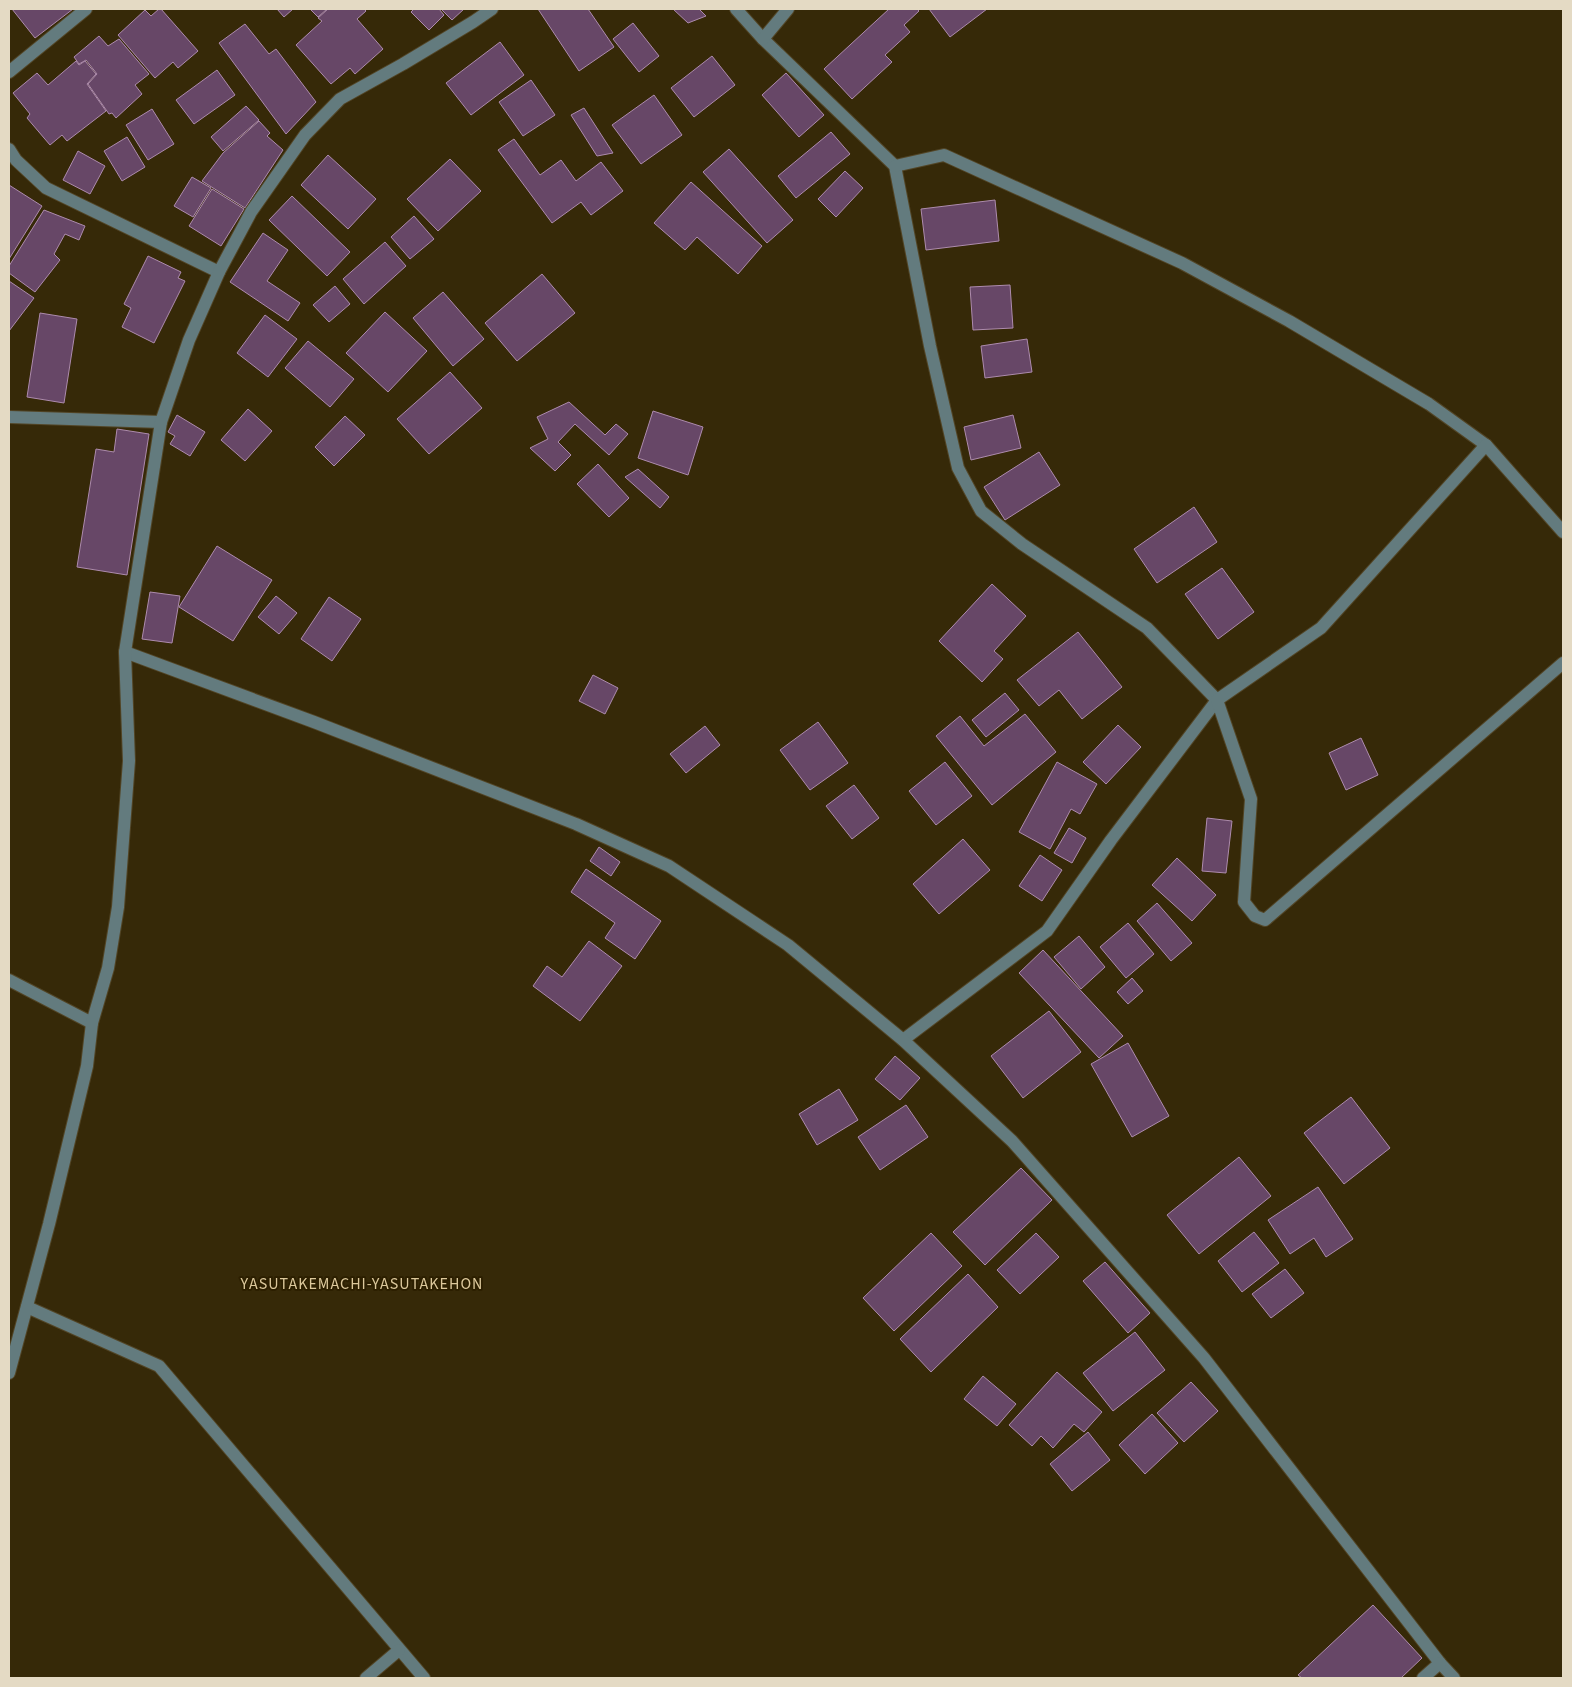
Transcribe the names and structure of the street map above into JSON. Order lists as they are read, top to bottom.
{
  "districts": ["YASUTAKEMACHI-YASUTAKEHON"]
}
